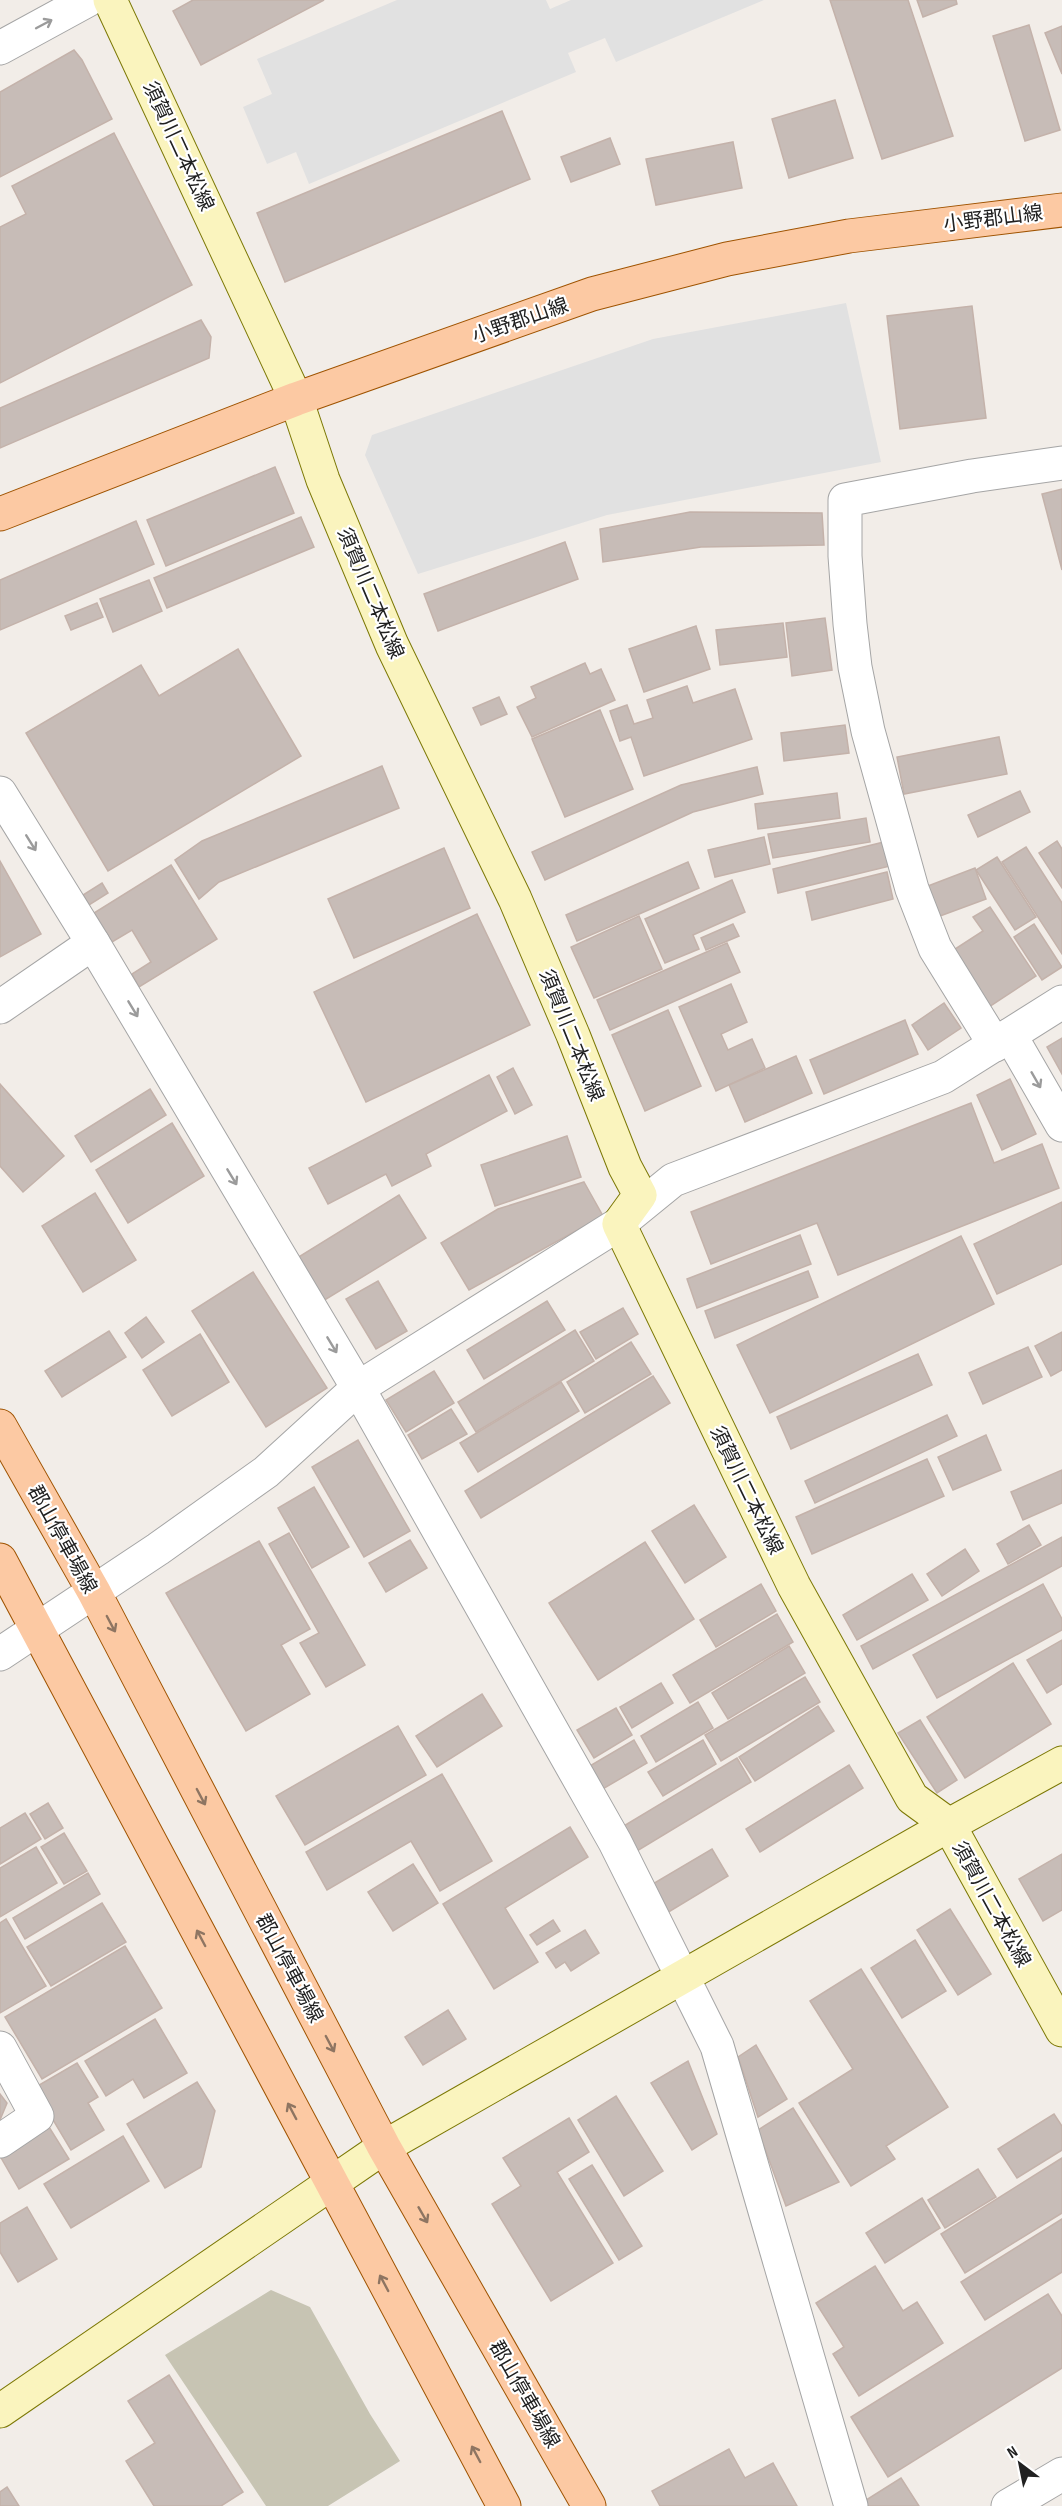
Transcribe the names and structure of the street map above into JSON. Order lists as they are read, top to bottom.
{
  "streets": {
    "main road": ["須賀川二本松線", "小野郡山線", "郡山停車場線"]
  },
  "crossings": [
    ["須賀川二本松線", "小野郡山線"]
  ],
  "north": "top left"
}
